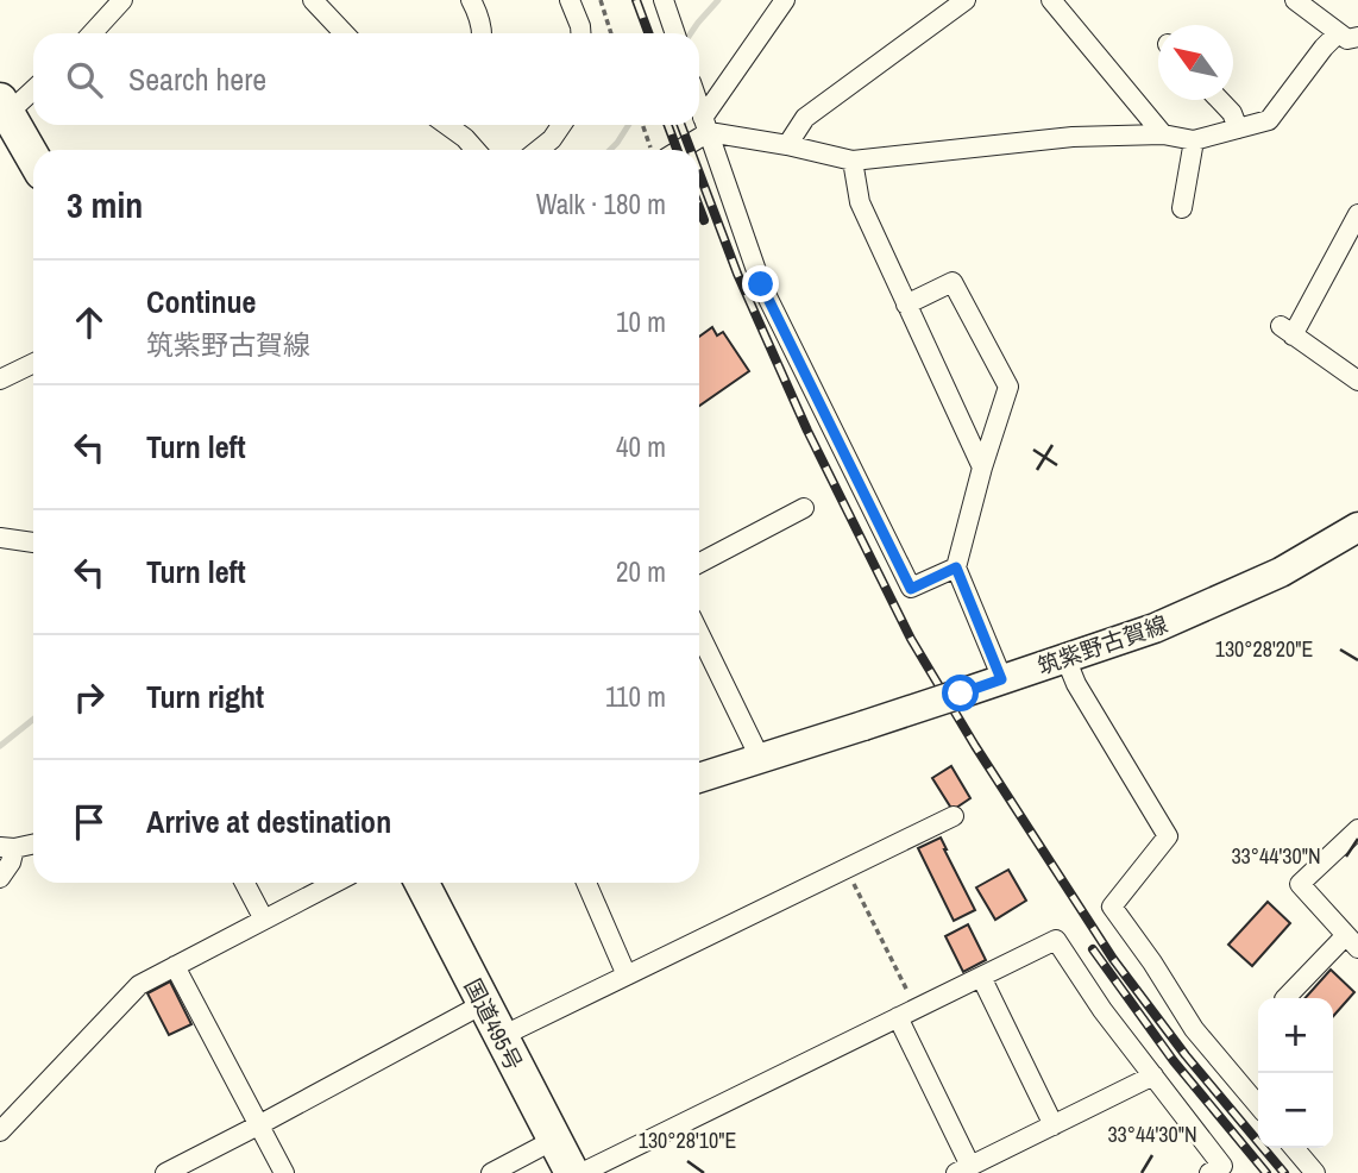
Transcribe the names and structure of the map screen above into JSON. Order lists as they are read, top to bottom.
{
  "streets": {
    "highway": ["国道495号"],
    "main road": ["筑紫野古賀線"]
  },
  "north": "top left",
  "page": {
    "search": "Search here",
    "heading": ["3 min", "Walk · 180 m"],
    "list": [
      ["Continue", "筑紫野古賀線", "10 m"],
      ["Turn left", "40 m"],
      ["Turn left", "20 m"],
      ["Turn right", "110 m"],
      "Arrive at destination"
    ],
    "map_buttons": ["+", "−"]
  },
  "coordinates": ["130°28'20\"E", "33°44'30\"N", "130°28'10\"E"]
}
